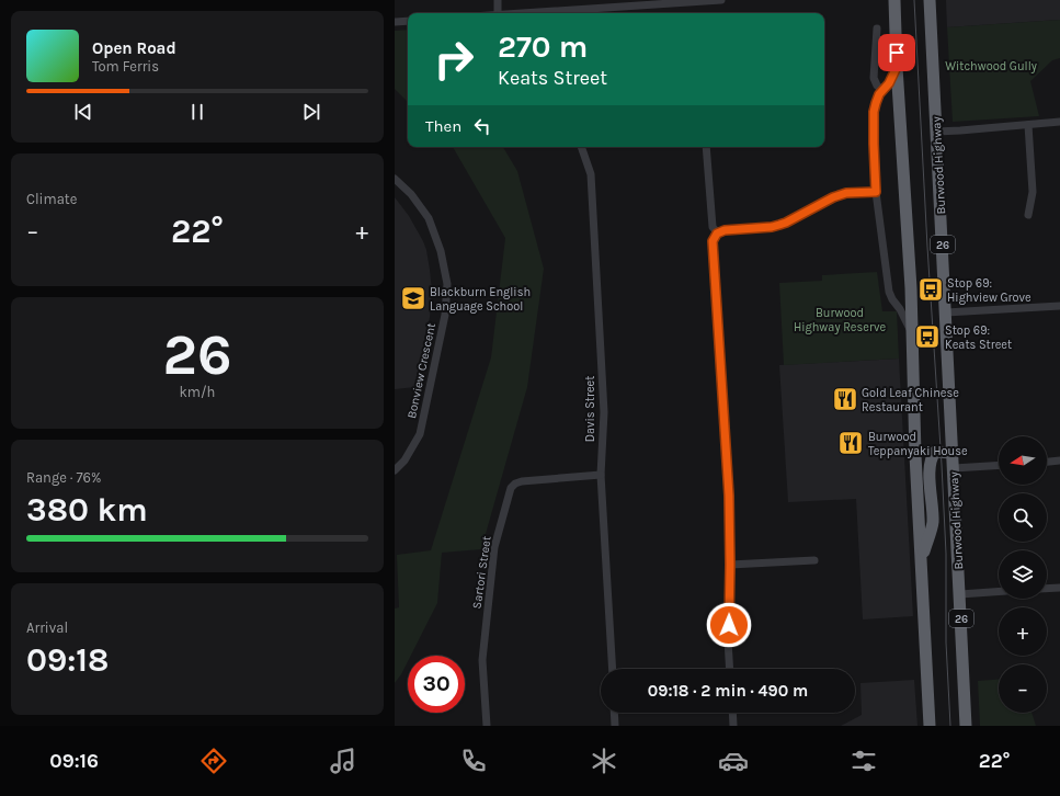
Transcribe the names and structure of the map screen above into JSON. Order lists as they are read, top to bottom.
{
  "streets": {
    "highway": ["Burwood Highway", "26"],
    "street": ["Bonview Crescent", "Davis Street", "Sartori Street"]
  },
  "crossings": [
    ["Davis Street", "Sartori Street"]
  ],
  "parks": ["Witchwood Gully", "Burwood Highway Reserve"],
  "places": {
    "bus stop": ["Stop 69: Highview Grove", "Stop 69: Keats Street"],
    "school or university": ["Blackburn English Language School"],
    "restaurant": ["Gold Leaf Chinese Restaurant", "Burwood Teppanyaki House"]
  },
  "north": "left",
  "page": {
    "turn": ["270 m", "Keats Street"],
    "song": ["Open Road", "Tom Ferris"],
    "then": "Then",
    "tile": [
      "Climate",
      ["26", "km/h"],
      ["Range · 76%", "380 km"],
      ["Arrival", "09:18"]
    ],
    "heat": ["−", "22°", "+"],
    "map_buttons": ["+", "−"],
    "limit": "30",
    "trip": "09:18 · 2 min · 490 m",
    "tabs": ["09:16", "22°"]
  }
}
